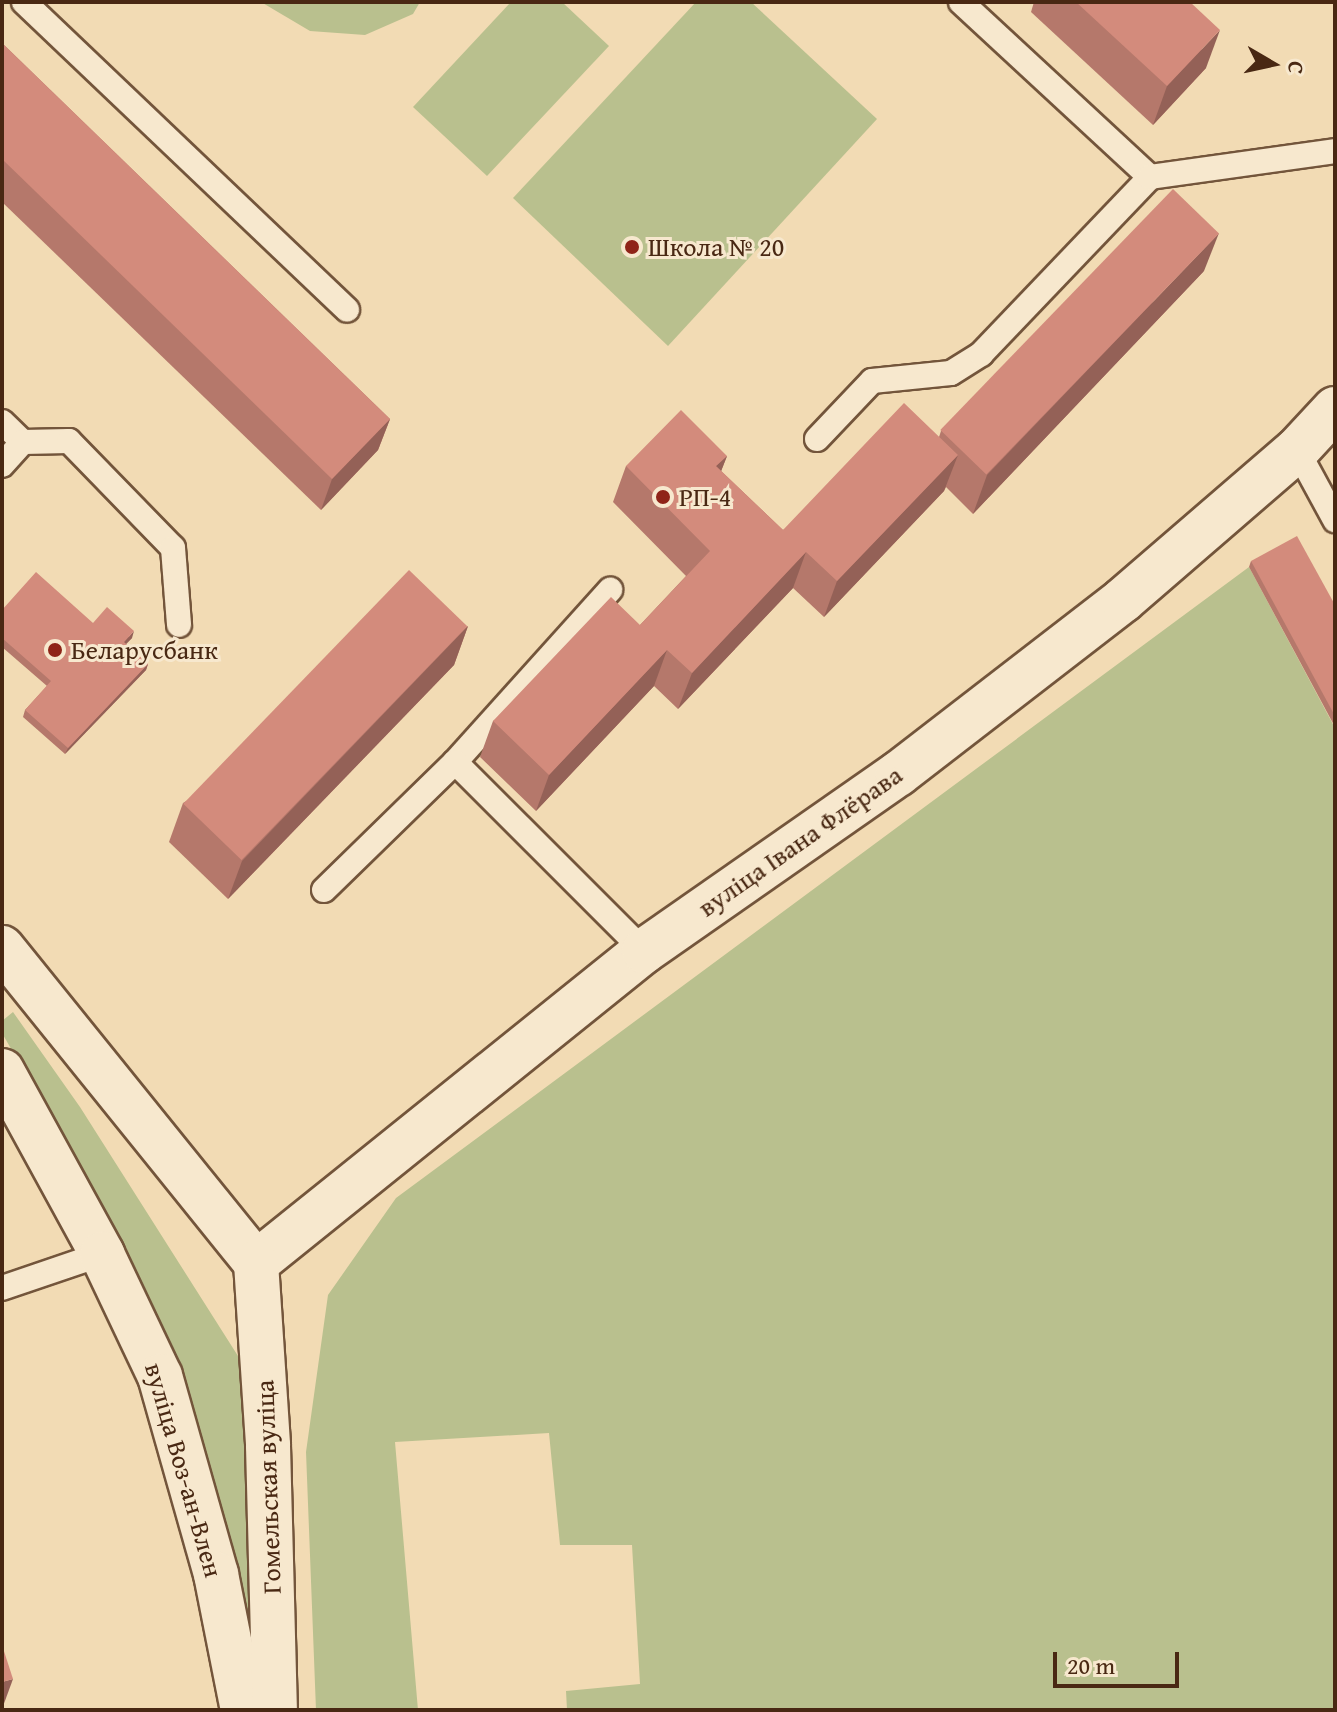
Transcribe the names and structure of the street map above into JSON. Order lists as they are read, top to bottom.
{
  "streets": {
    "main road": ["вуліца Івана Флёрава", "вуліца Воз-ан-Влен", "Гомельская вуліца"]
  },
  "crossings": [
    ["вуліца Івана Флёрава", "Гомельская вуліца"]
  ],
  "places": ["Школа № 20", "РП-4", "Беларусбанк"],
  "scale_bar": "20 m",
  "north": "right"
}
